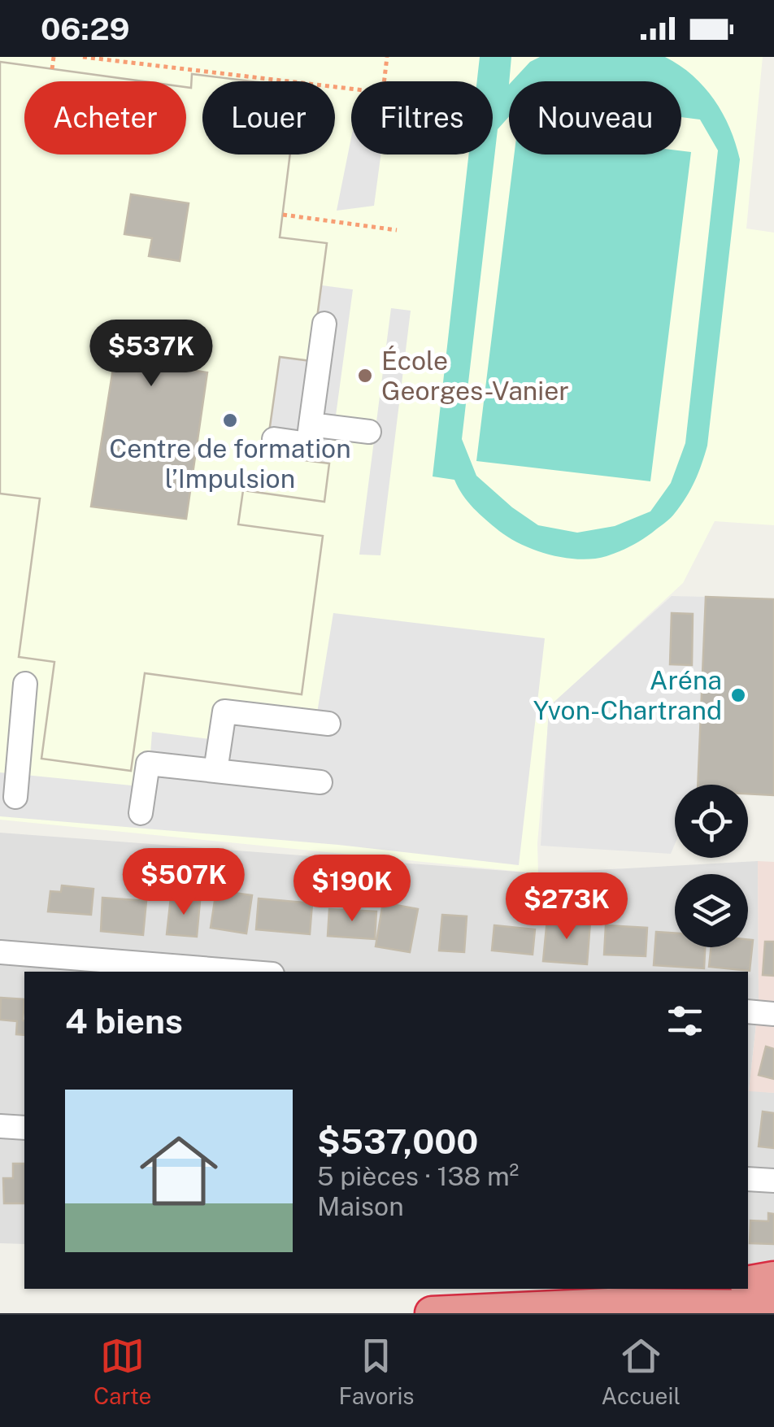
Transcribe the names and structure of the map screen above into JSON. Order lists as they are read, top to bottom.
{
  "places": ["École Georges-Vanier", "Centre de formation l’Impulsion", "Aréna Yvon-Chartrand"],
  "page": {
    "status": "06:29",
    "chip": [
      "Acheter",
      "Louer",
      "Filtres",
      "Nouveau"
    ],
    "price": [
      "$537K",
      "$507K",
      "$190K",
      "$273K"
    ],
    "heading": "4 biens",
    "list": [
      {
        "name": "$537,000",
        "note": "5 pièces · 138 m² · Maison"
      }
    ],
    "tabs": ["Carte", "Favoris", "Accueil"]
  }
}
